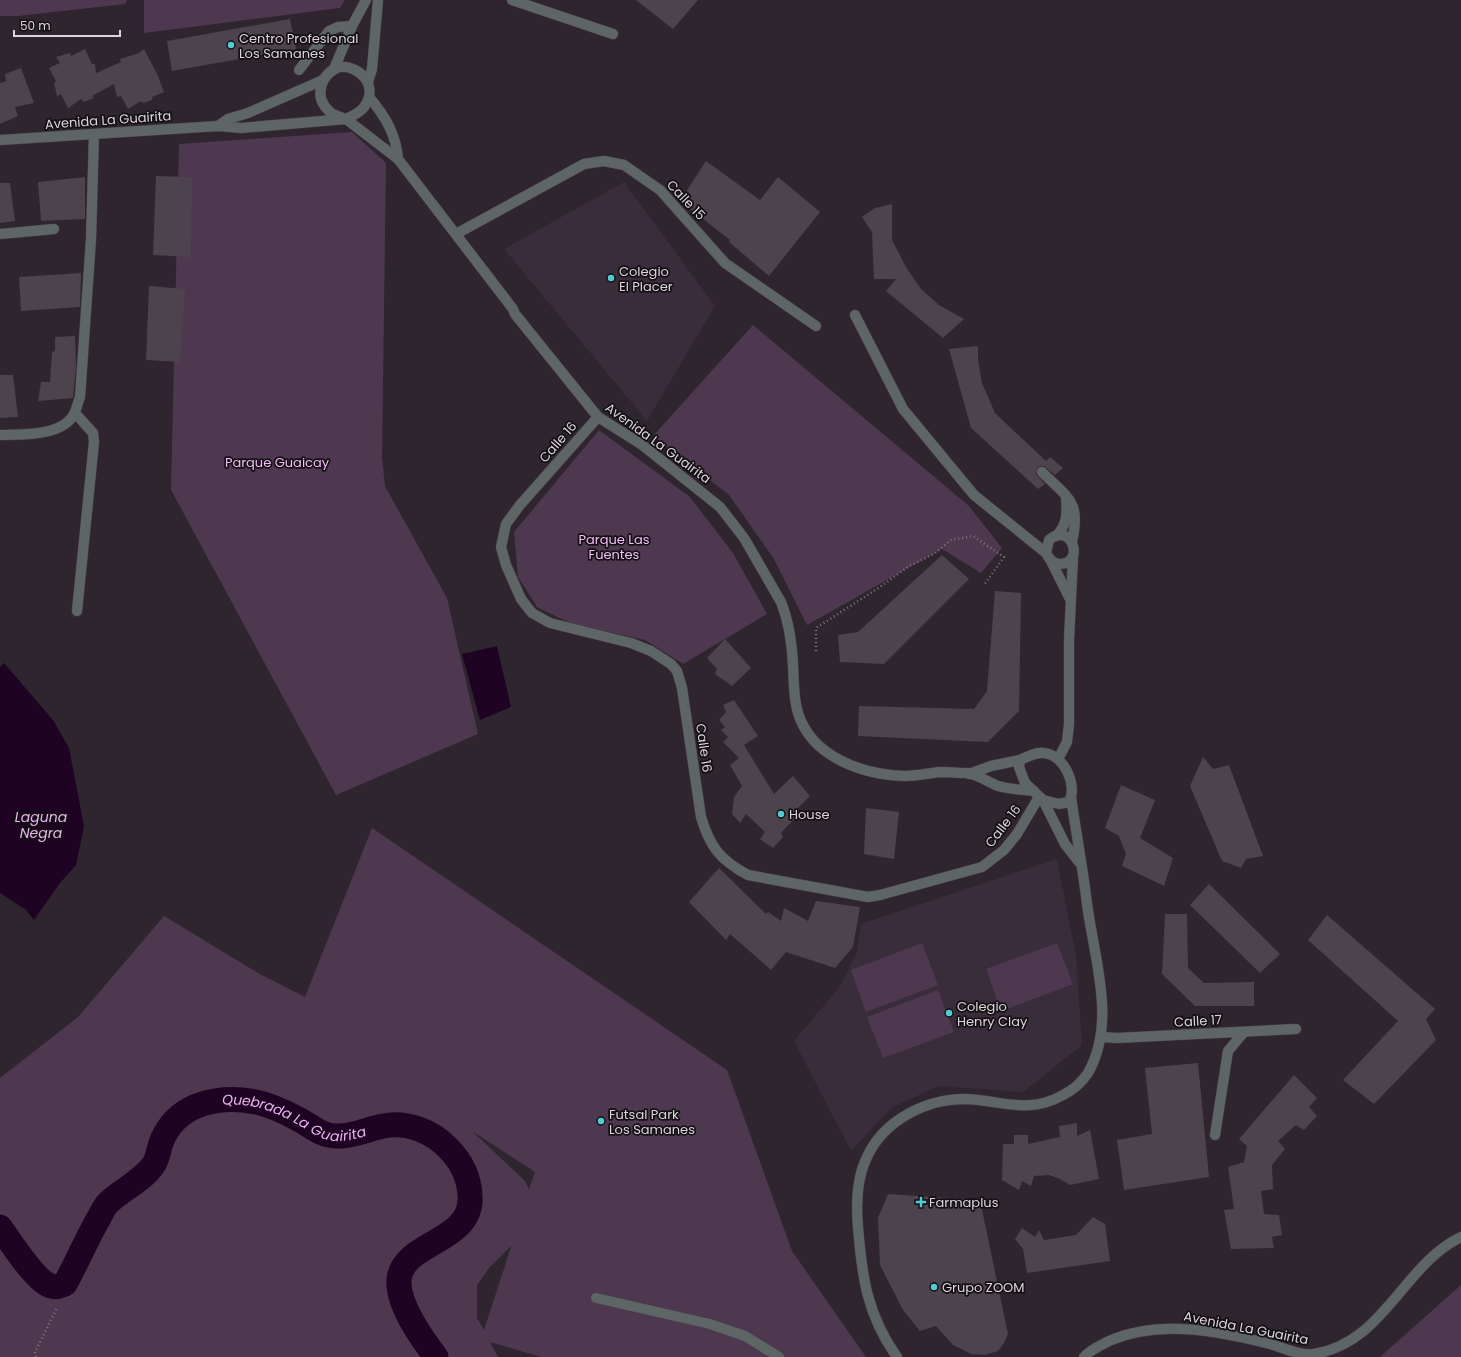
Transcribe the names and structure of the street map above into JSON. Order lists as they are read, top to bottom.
{
  "streets": {
    "street": [
      "Avenida La Guairita",
      "Calle 15",
      "Calle 16",
      "Calle 17"
    ]
  },
  "crossings": [
    ["Avenida La Guairita", "Calle 15"],
    ["Avenida La Guairita", "Calle 16"]
  ],
  "water": ["Laguna Negra", "Quebrada La Guairita"],
  "parks": ["Parque Guaicay", "Parque Las Fuentes"],
  "places": {
    "other": [
      "Centro Profesional Los Samanes",
      "Colegio El Placer",
      "House",
      "Colegio Henry Clay",
      "Futsal Park Los Samanes",
      "Grupo ZOOM"
    ],
    "health": ["Farmaplus"]
  },
  "scale_bar": "50 m"
}
